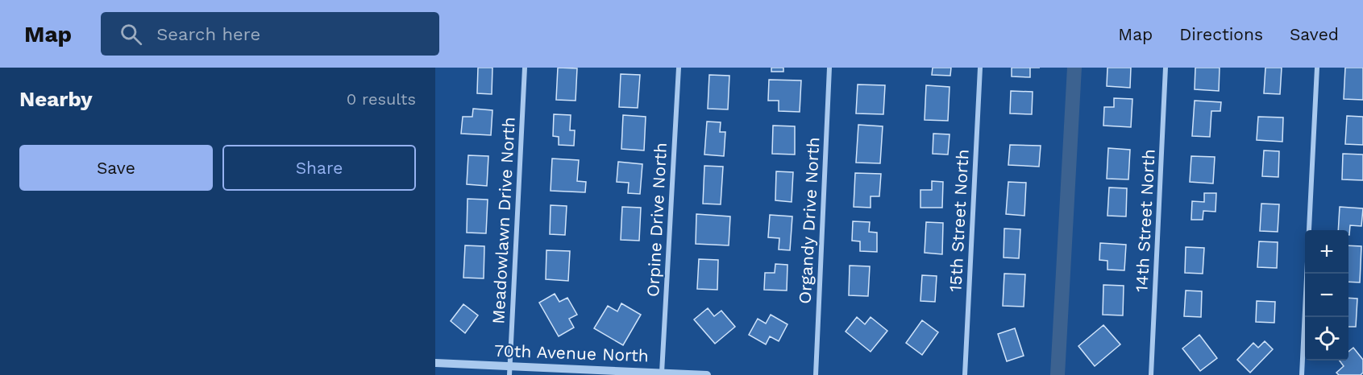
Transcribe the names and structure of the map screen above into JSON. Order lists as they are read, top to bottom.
{
  "streets": {
    "street": [
      "Orpine Drive North",
      "Meadowlawn Drive North",
      "Organdy Drive North",
      "15th Street North",
      "14th Street North",
      "70th Avenue North"
    ]
  },
  "crossings": [
    ["Orpine Drive North", "70th Avenue North"],
    ["Meadowlawn Drive North", "70th Avenue North"]
  ],
  "page": {
    "header": "Map",
    "search": "Search here",
    "nav": ["Map", "Directions", "Saved"],
    "heading": ["Nearby", "0 results"],
    "buttons": ["Save", "Share"],
    "map_buttons": ["+", "−"]
  }
}
